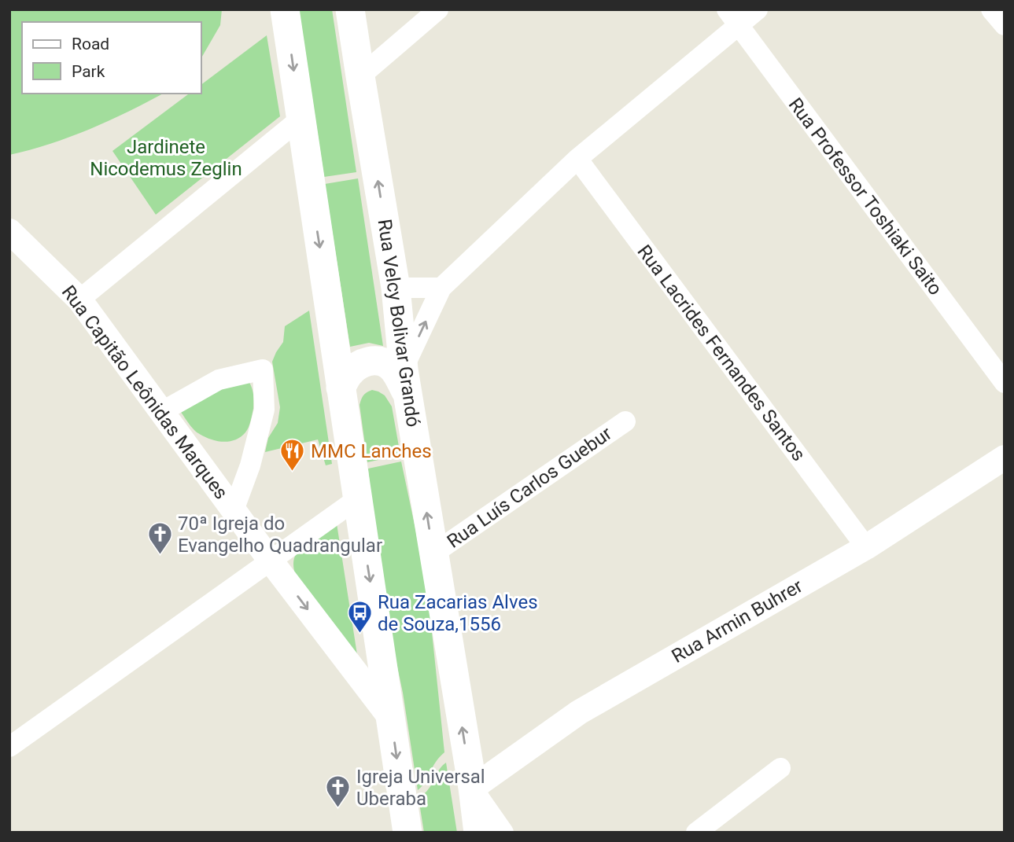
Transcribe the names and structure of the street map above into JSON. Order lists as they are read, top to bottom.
{
  "streets": {
    "main road": ["Rua Velcy Bolivar Grandó"],
    "street": [
      "Rua Professor Toshiaki Saito",
      "Rua Lacrides Fernandes Santos",
      "Rua Capitão Leônidas Marques",
      "Rua Luís Carlos Guebur",
      "Rua Armin Buhrer"
    ]
  },
  "crossings": [
    ["Rua Velcy Bolivar Grandó", "Rua Luís Carlos Guebur"],
    ["Rua Velcy Bolivar Grandó", "Rua Armin Buhrer"],
    ["Rua Lacrides Fernandes Santos", "Rua Armin Buhrer"]
  ],
  "parks": ["Jardinete Nicodemus Zeglin"],
  "places": {
    "restaurant": ["MMC Lanches"],
    "church": ["70ª Igreja do Evangelho Quadrangular", "Igreja Universal Uberaba"],
    "bus stop": ["Rua Zacarias Alves de Souza,1556"]
  },
  "legend": ["Road", "Park"]
}
